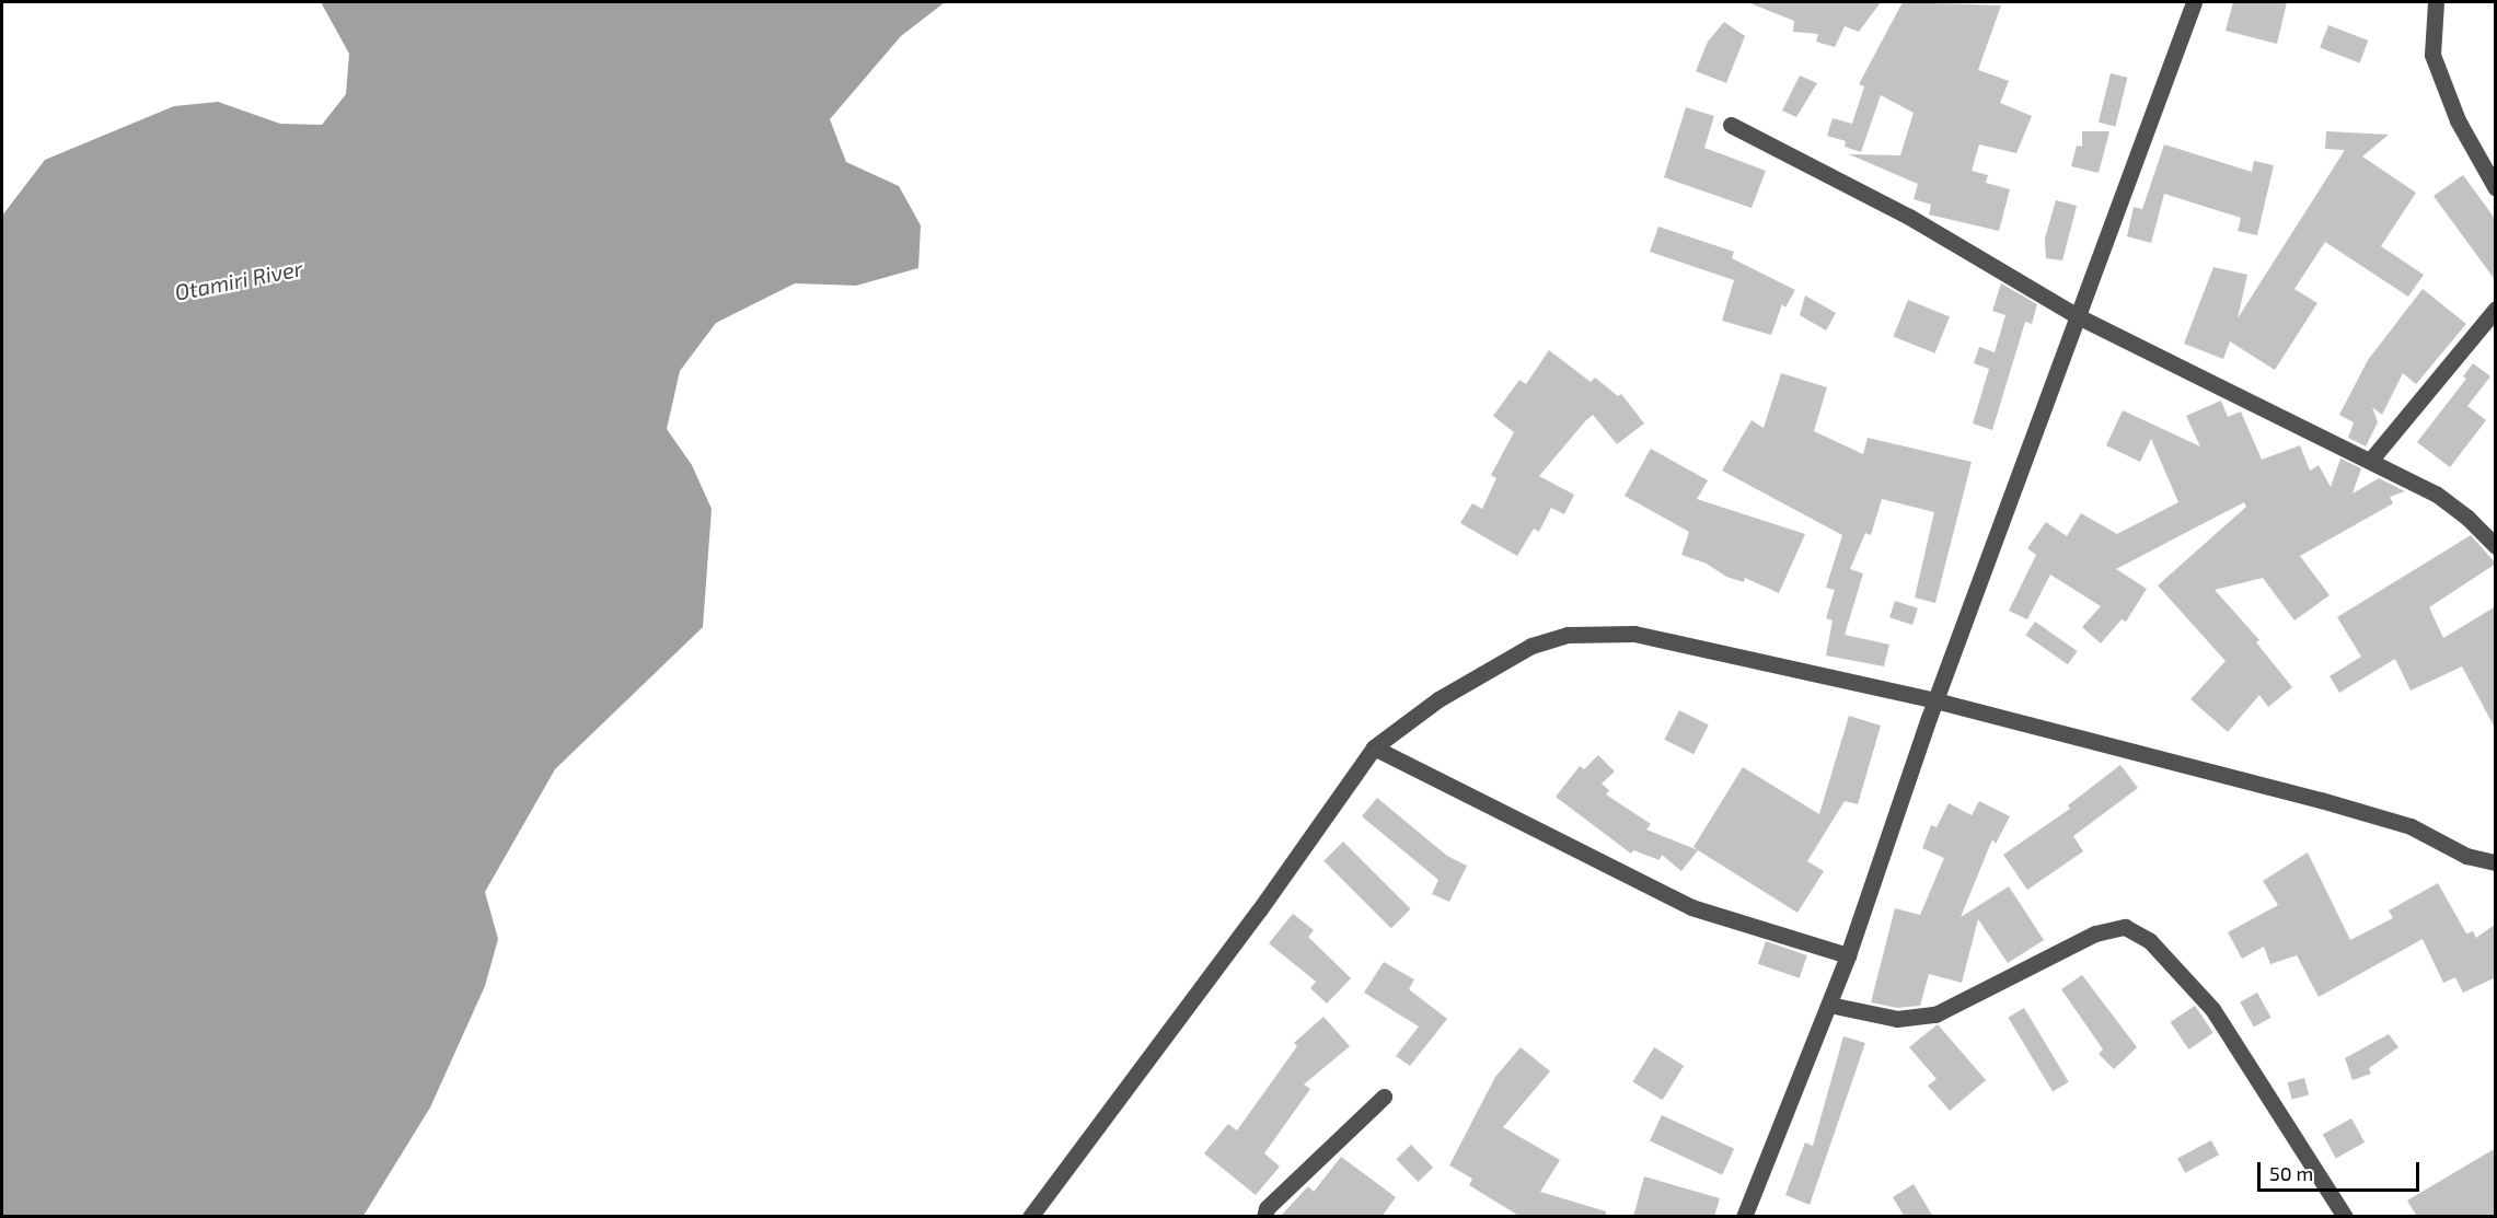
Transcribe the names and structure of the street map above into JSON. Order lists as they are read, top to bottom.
{
  "water": ["Otamiri River"],
  "scale_bar": "50 m"
}
